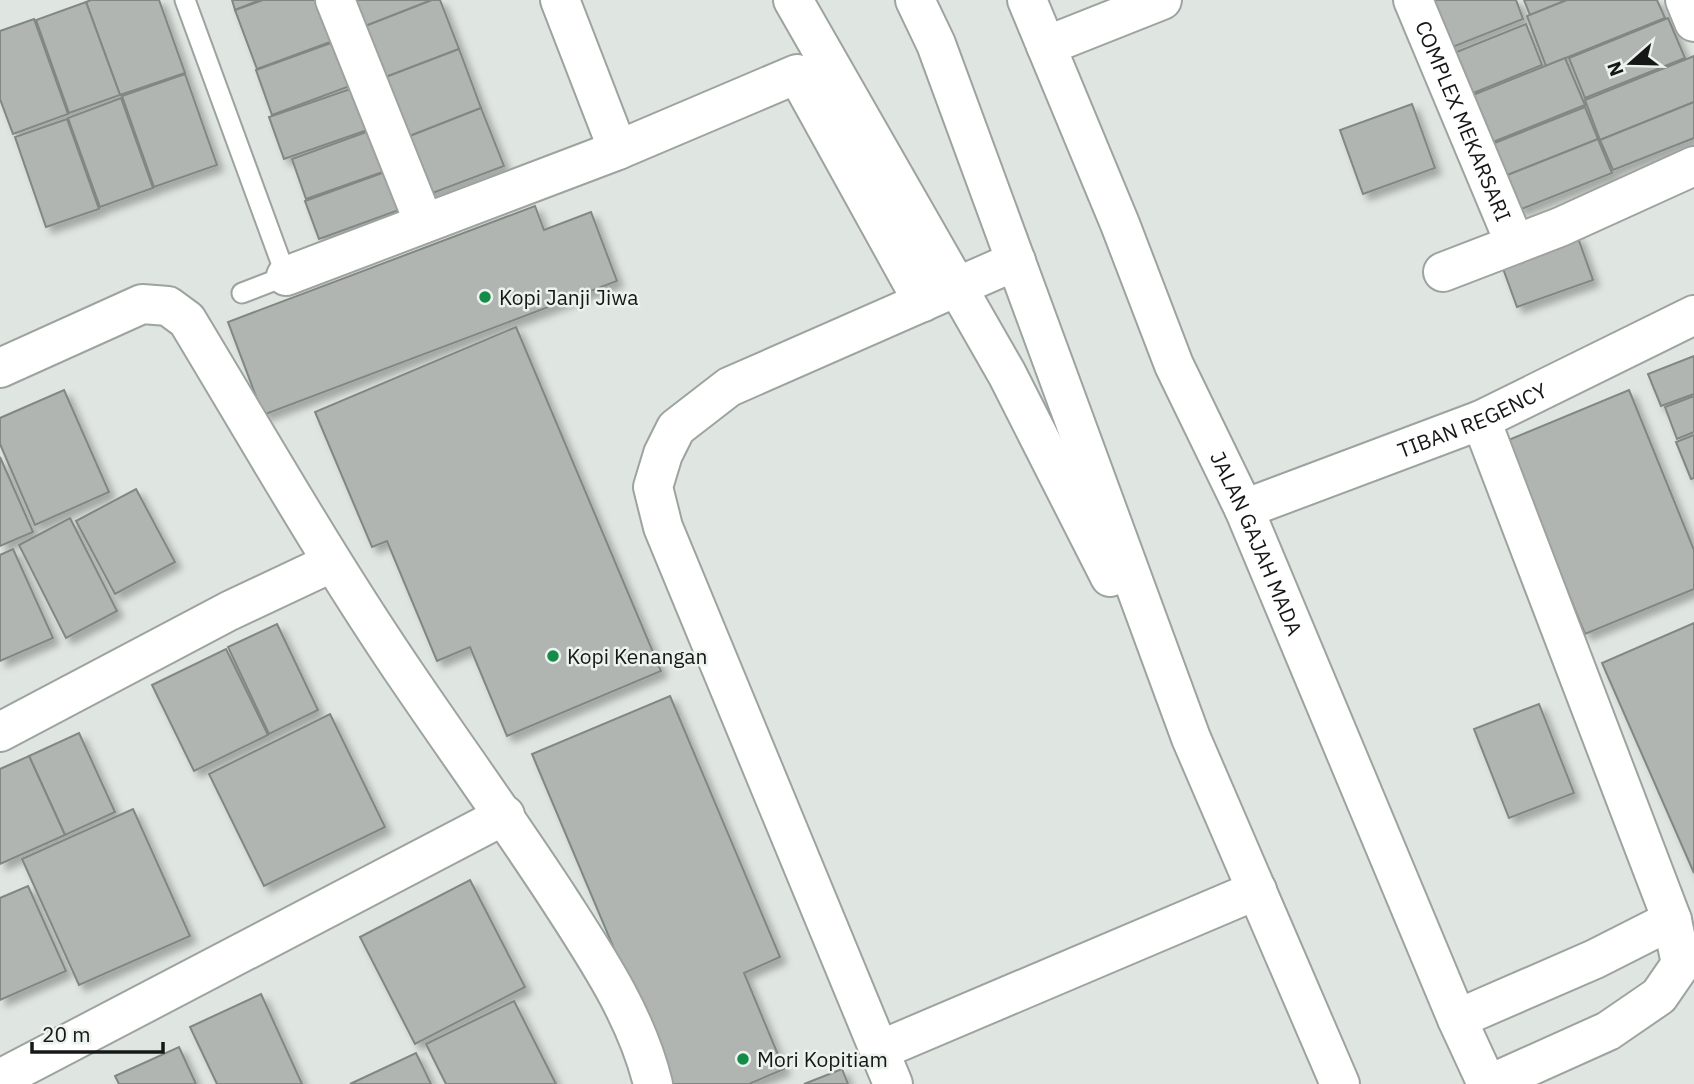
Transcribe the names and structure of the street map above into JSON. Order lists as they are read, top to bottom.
{
  "streets": {
    "main road": ["COMPLEX MEKARSARI", "TIBAN REGENCY", "JALAN GAJAH MADA"]
  },
  "crossings": [
    ["TIBAN REGENCY", "JALAN GAJAH MADA"]
  ],
  "places": ["Kopi Janji Jiwa", "Kopi Kenangan", "Mori Kopitiam"],
  "scale_bar": "20 m",
  "north": "left"
}
